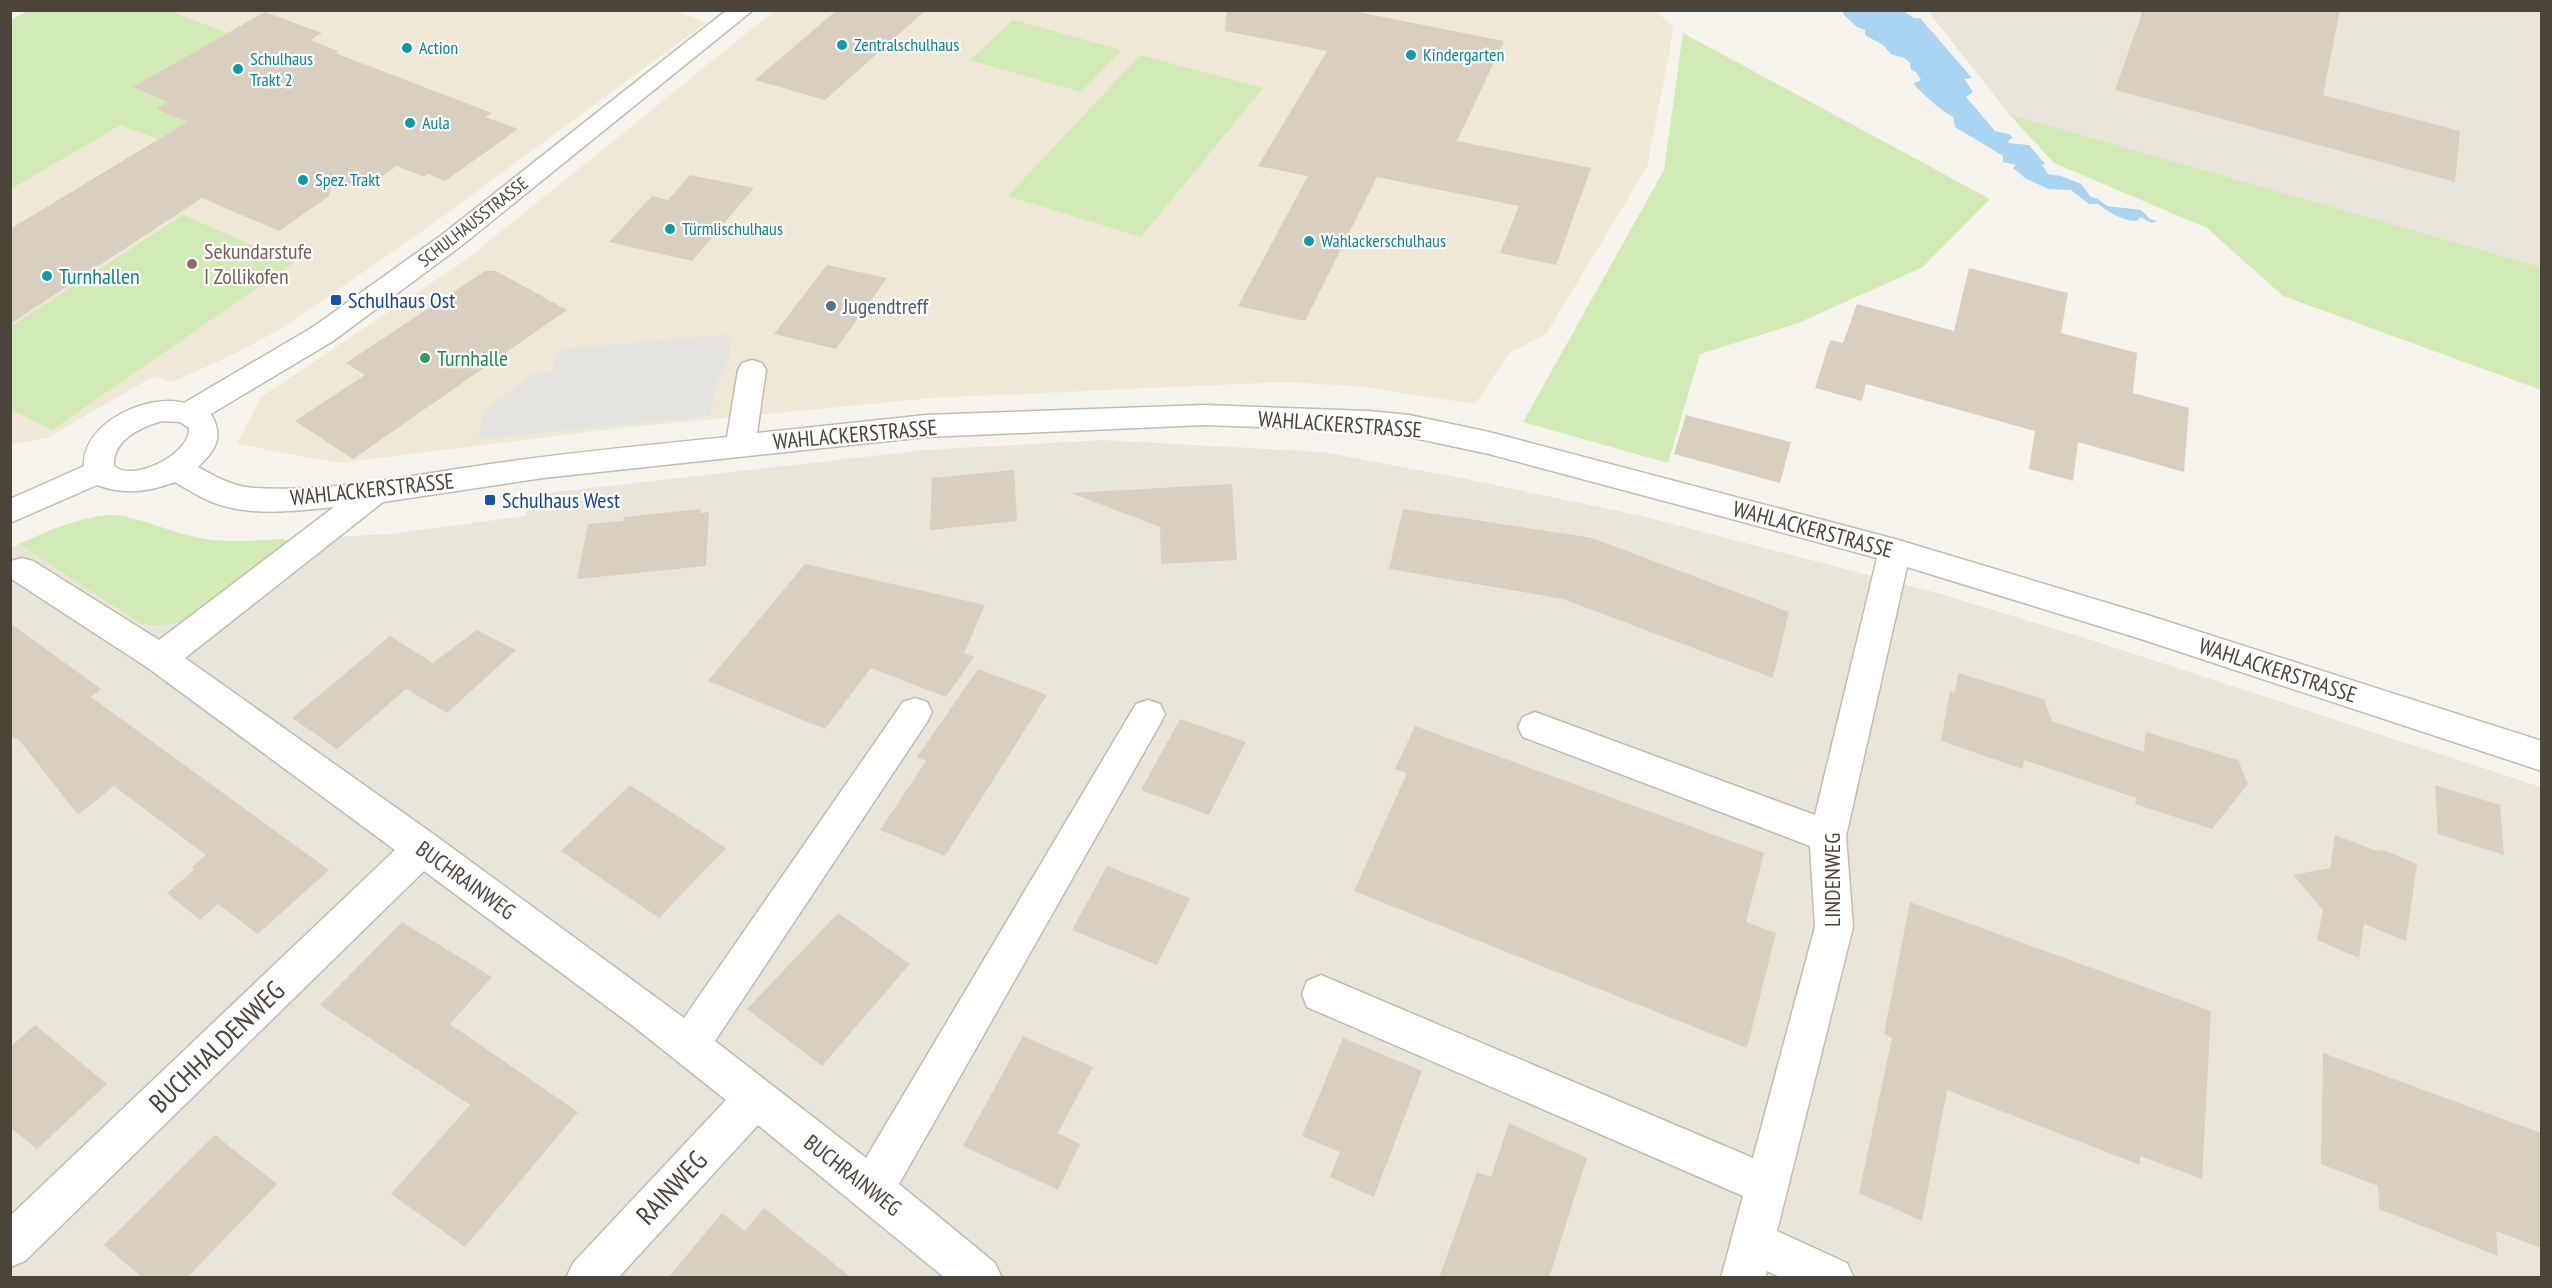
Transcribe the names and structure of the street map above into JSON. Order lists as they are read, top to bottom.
{
  "streets": {
    "street": [
      "SCHULHAUSSTRASSE",
      "WAHLACKERSTRASSE",
      "BUCHRAINWEG",
      "LINDENWEG",
      "BUCHHALDENWEG",
      "RAINWEG"
    ]
  },
  "crossings": [
    ["WAHLACKERSTRASSE", "LINDENWEG"],
    ["BUCHRAINWEG", "BUCHHALDENWEG"],
    ["BUCHRAINWEG", "RAINWEG"]
  ],
  "places": {
    "other": [
      "Zentralschulhaus",
      "Action",
      "Kindergarten",
      "Schulhaus Trakt 2",
      "Aula",
      "Spez. Trakt",
      "Türmlischulhaus",
      "Wahlackerschulhaus",
      "Sekundarstufe I Zollikofen",
      "Turnhallen",
      "Jugendtreff",
      "Turnhalle"
    ],
    "transit": ["Schulhaus Ost", "Schulhaus West"]
  }
}
